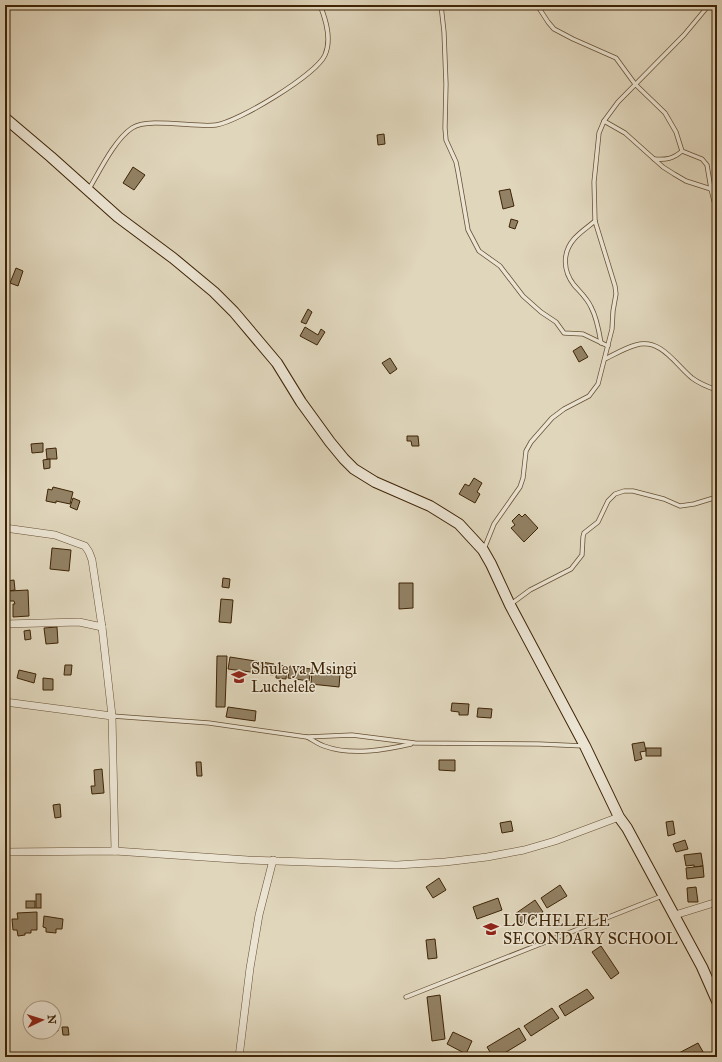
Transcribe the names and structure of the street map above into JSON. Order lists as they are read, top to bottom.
{
  "places": {
    "school or university": ["Shule ya Msingi Luchelele", "LUCHELELE SECONDARY SCHOOL"]
  },
  "north": "right"
}
